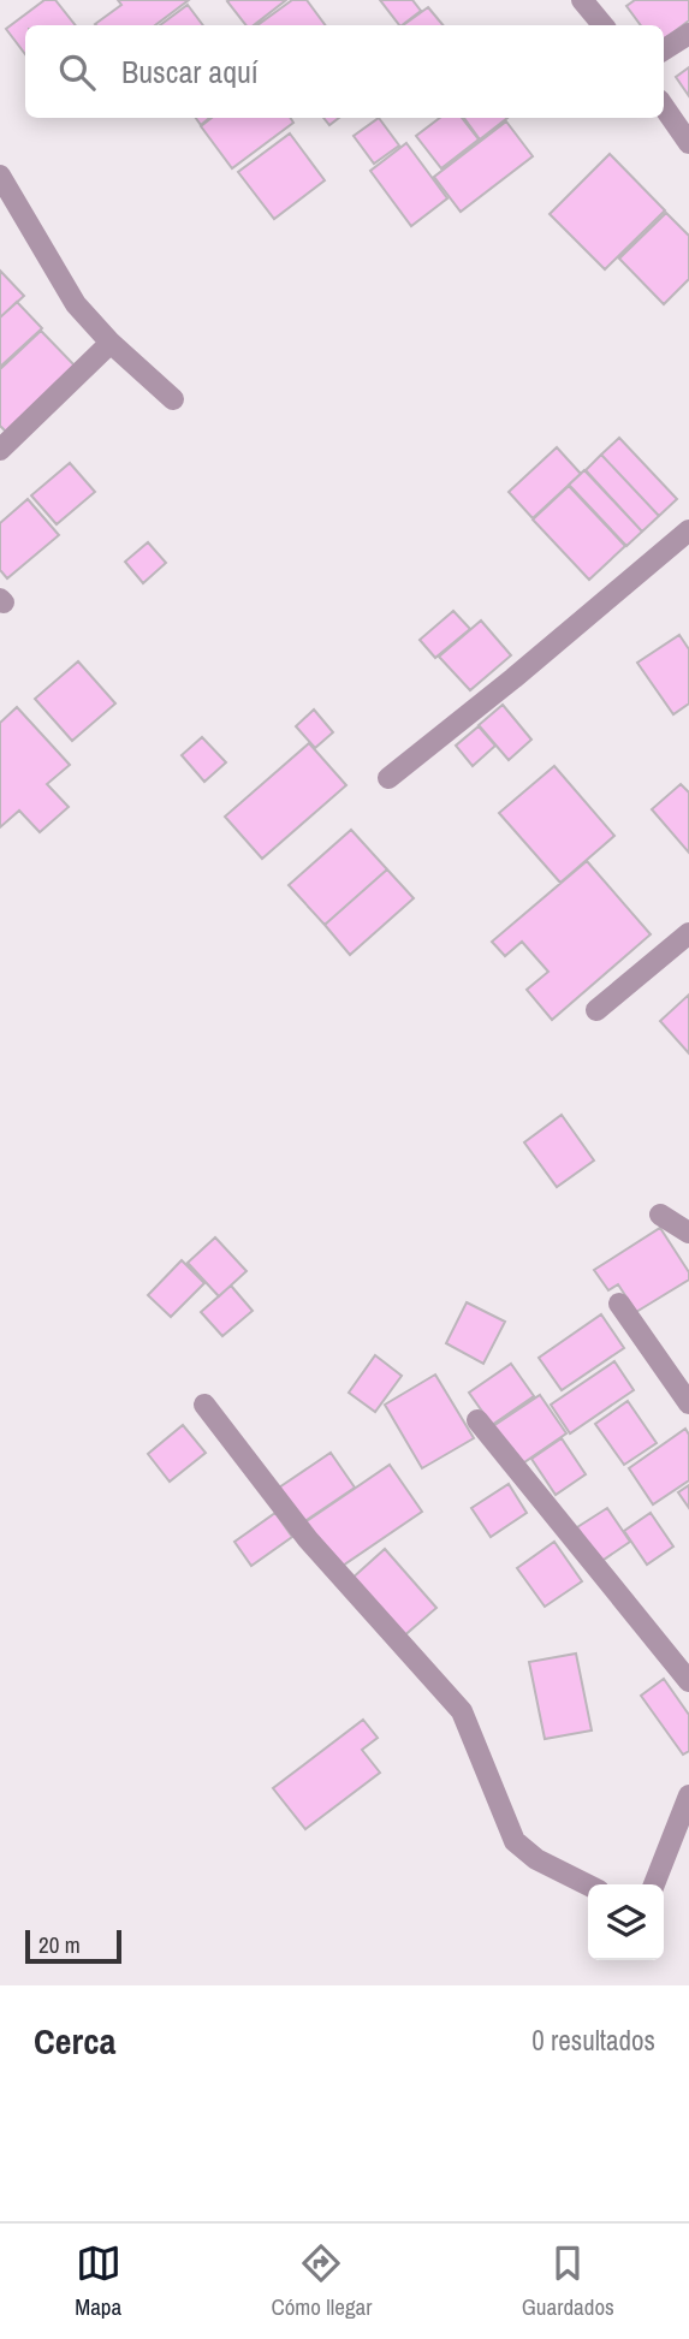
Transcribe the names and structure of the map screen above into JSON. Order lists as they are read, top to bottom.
{
  "scale_bar": "20 m",
  "page": {
    "search": "Buscar aquí",
    "scale": "20 m",
    "heading": ["Cerca", "0 resultados"],
    "nav": ["Mapa", "Cómo llegar", "Guardados"]
  }
}
